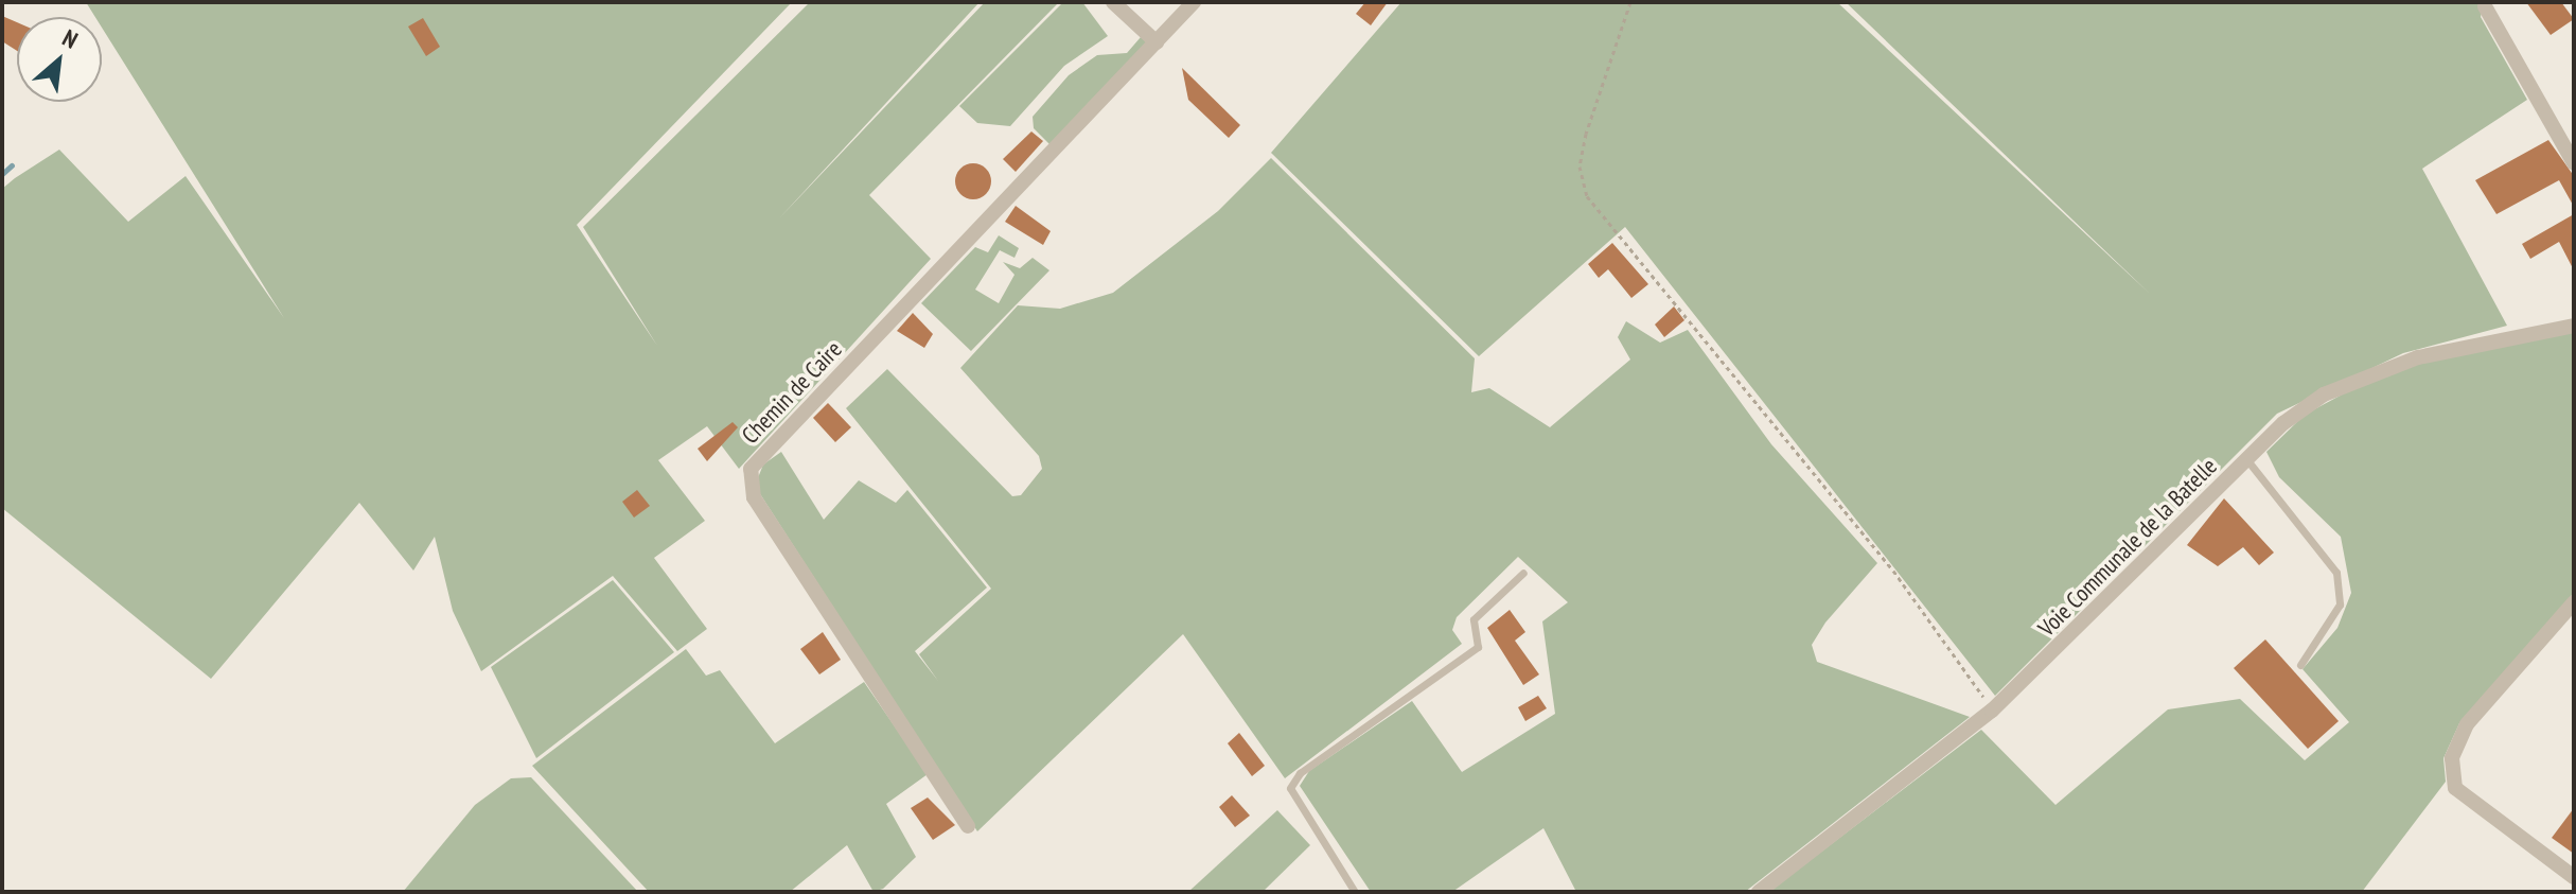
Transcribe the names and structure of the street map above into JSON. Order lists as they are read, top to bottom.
{
  "streets": {
    "street": ["Chemin de Caire", "Voie Communale de la Batelle"]
  },
  "north": "top right"
}
